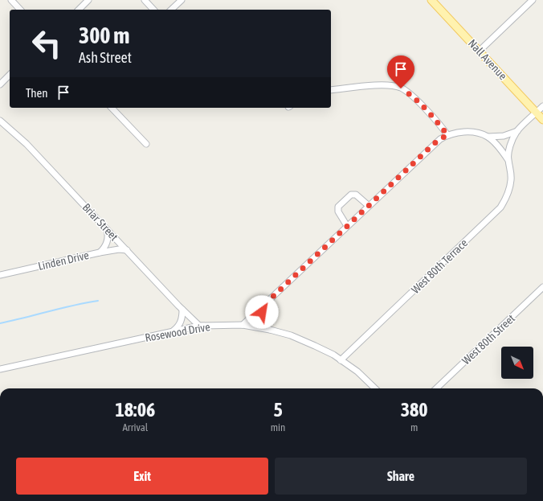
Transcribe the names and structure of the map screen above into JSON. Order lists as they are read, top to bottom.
{
  "streets": {
    "main road": ["Nall Avenue"],
    "street": [
      "Briar Street",
      "Linden Drive",
      "West 80th Terrace",
      "Rosewood Drive",
      "West 80th Street"
    ]
  },
  "crossings": [
    ["Briar Street", "Linden Drive"],
    ["Briar Street", "Rosewood Drive"],
    ["West 80th Terrace", "Rosewood Drive"]
  ],
  "north": "bottom right",
  "page": {
    "turn": ["300 m", "Ash Street"],
    "then": "Then",
    "eta": [
      "18:06",
      "Arrival",
      "5",
      "min",
      "380",
      "m"
    ],
    "buttons": ["Exit", "Share"]
  }
}
